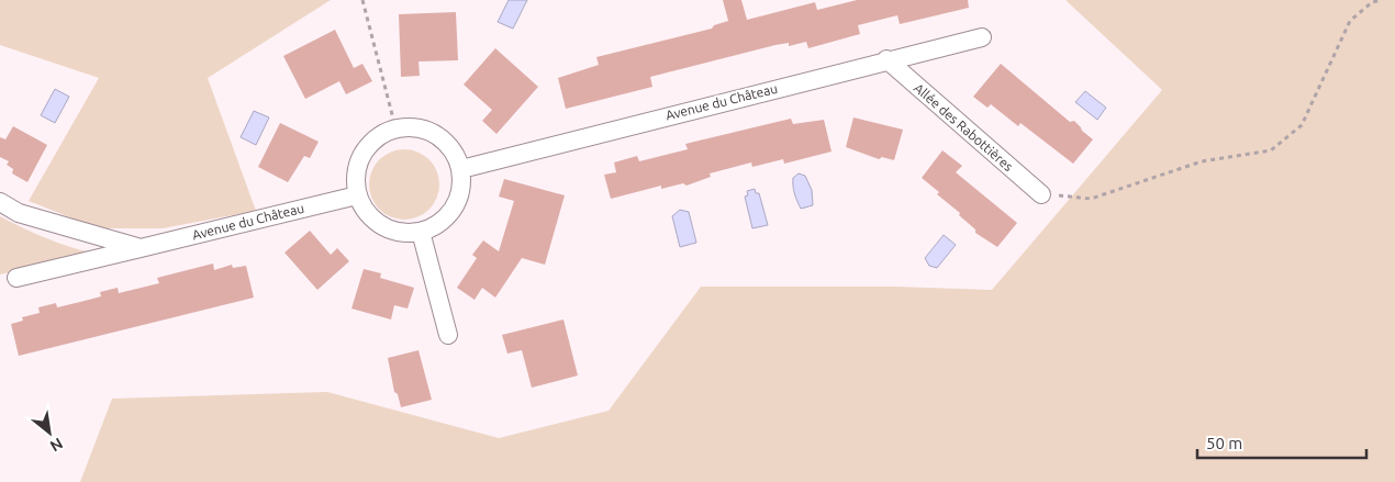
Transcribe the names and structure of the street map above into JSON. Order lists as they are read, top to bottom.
{
  "streets": {
    "street": ["Avenue du Château", "Allée des Rabottières"]
  },
  "crossings": [
    ["Avenue du Château", "Allée des Rabottières"]
  ],
  "scale_bar": "50 m",
  "north": "bottom right"
}
